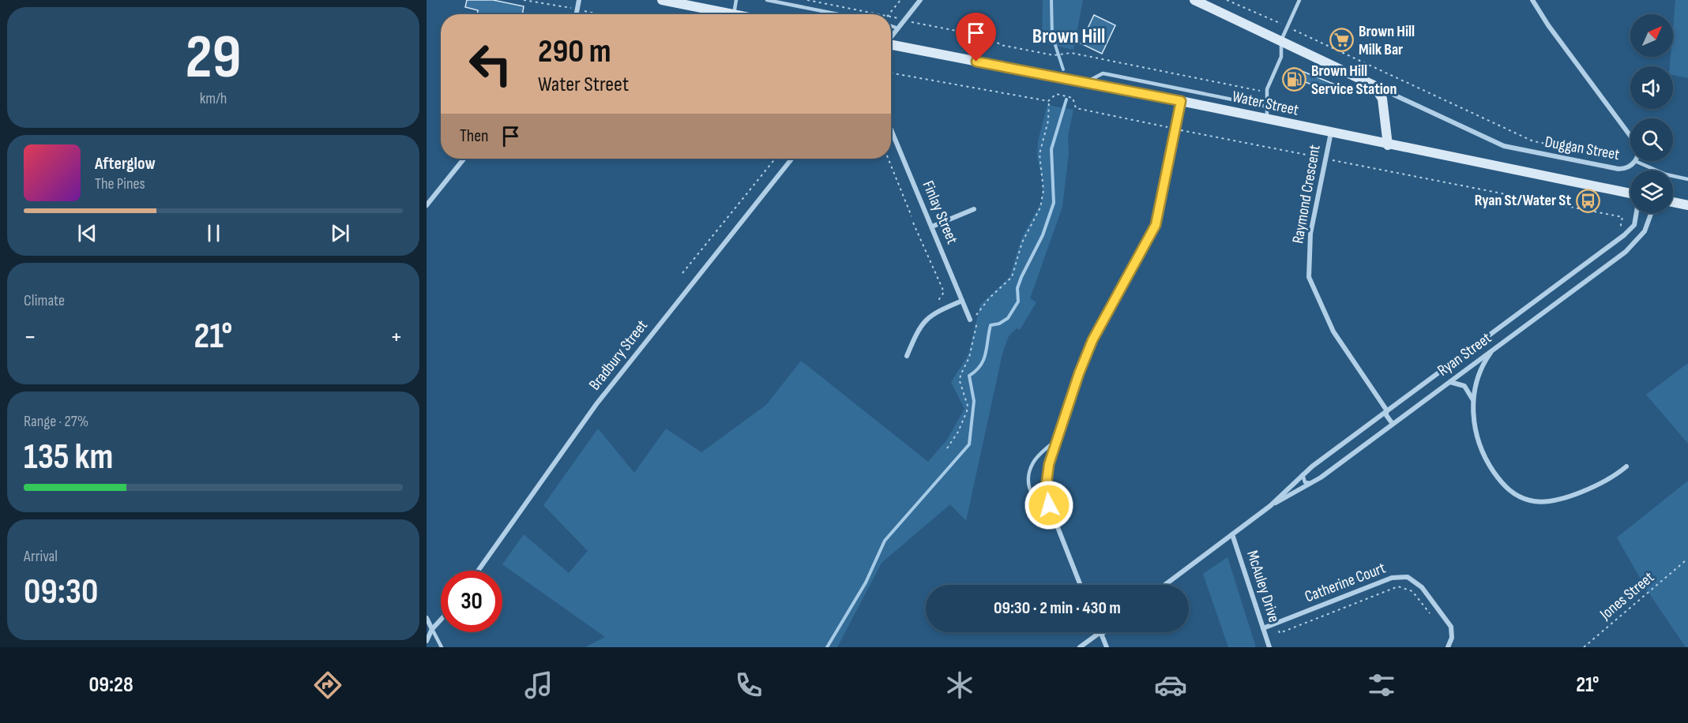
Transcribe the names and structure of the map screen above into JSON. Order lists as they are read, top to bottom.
{
  "streets": {
    "main road": ["Water Street"],
    "street": [
      "Duggan Street",
      "Raymond Crescent",
      "Finlay Street",
      "Ryan Street",
      "Bradbury Street",
      "Catherine Court",
      "McAuley Drive"
    ],
    "path": ["Jones Street"]
  },
  "crossings": [
    ["Water Street", "Raymond Crescent"],
    ["Raymond Crescent", "Ryan Street"],
    ["Ryan Street", "McAuley Drive"],
    ["Catherine Court", "McAuley Drive"]
  ],
  "districts": ["Brown Hill"],
  "places": {
    "supermarket": ["Brown Hill Milk Bar"],
    "fuel station": ["Brown Hill Service Station"],
    "bus stop": ["Ryan St/Water St"]
  },
  "north": "top right",
  "page": {
    "tile": [
      ["29", "km/h"],
      "Climate",
      ["Range · 27%", "135 km"],
      ["Arrival", "09:30"]
    ],
    "turn": ["290 m", "Water Street"],
    "then": "Then",
    "song": ["Afterglow", "The Pines"],
    "heat": ["−", "21°", "+"],
    "limit": "30",
    "trip": "09:30 · 2 min · 430 m",
    "tabs": ["09:28", "21°"]
  }
}
